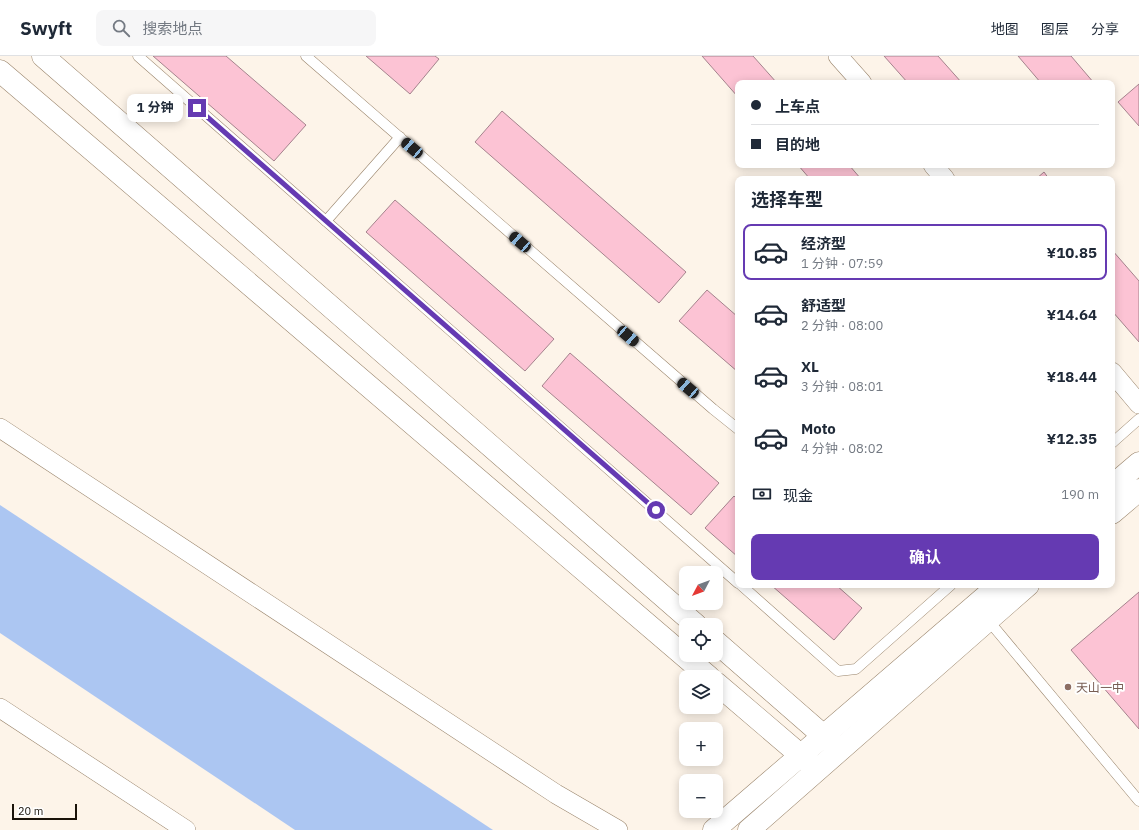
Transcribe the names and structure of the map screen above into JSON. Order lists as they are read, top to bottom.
{
  "places": ["天山一中"],
  "scale_bar": "20 m",
  "north": "bottom left",
  "page": {
    "header": "Swyft",
    "search": "搜索地点",
    "nav": ["地图", "图层", "分享"],
    "banner": ["上车点", "目的地"],
    "bubble": "1 分钟",
    "heading": "选择车型",
    "list": [
      {
        "name": "经济型",
        "note": "1 分钟 · 07:59",
        "value": "¥10.85"
      },
      {
        "name": "舒适型",
        "note": "2 分钟 · 08:00",
        "value": "¥14.64"
      },
      {
        "name": "XL",
        "note": "3 分钟 · 08:01",
        "value": "¥18.44"
      },
      {
        "name": "Moto",
        "note": "4 分钟 · 08:02",
        "value": "¥12.35"
      }
    ],
    "pay": ["现金", "190 m"],
    "buttons": "确认",
    "map_buttons": ["+", "−"],
    "scale": "20 m"
  }
}
